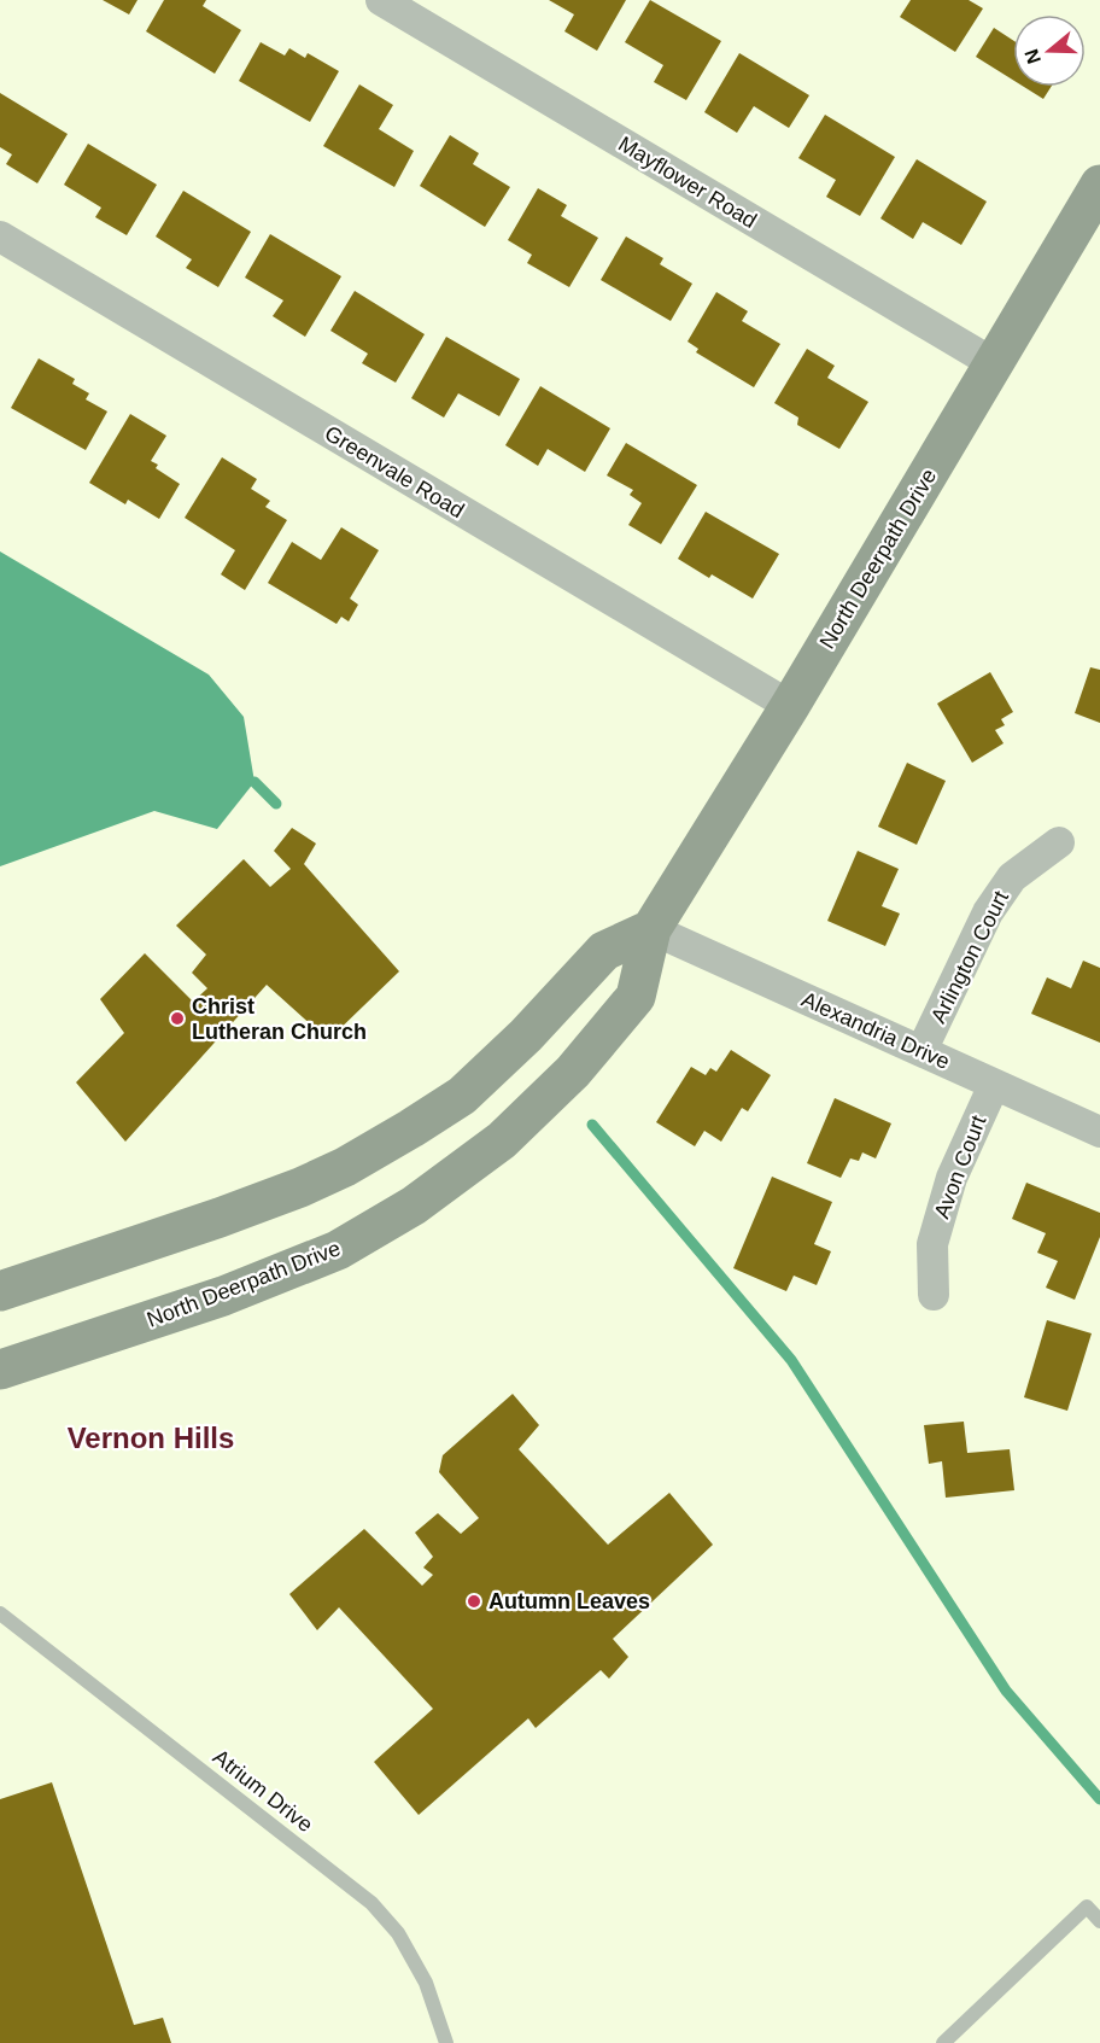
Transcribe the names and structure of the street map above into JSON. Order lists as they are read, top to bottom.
{
  "streets": {
    "street": [
      "Mayflower Road",
      "Greenvale Road",
      "North Deerpath Drive",
      "Arlington Court",
      "Alexandria Drive",
      "Avon Court"
    ],
    "lane": ["Atrium Drive"]
  },
  "crossings": [
    ["Mayflower Road", "North Deerpath Drive"],
    ["Greenvale Road", "North Deerpath Drive"],
    ["North Deerpath Drive", "Alexandria Drive"],
    ["Arlington Court", "Alexandria Drive"],
    ["Alexandria Drive", "Avon Court"]
  ],
  "districts": ["Vernon Hills"],
  "places": ["Christ Lutheran Church", "Autumn Leaves"],
  "north": "left"
}
